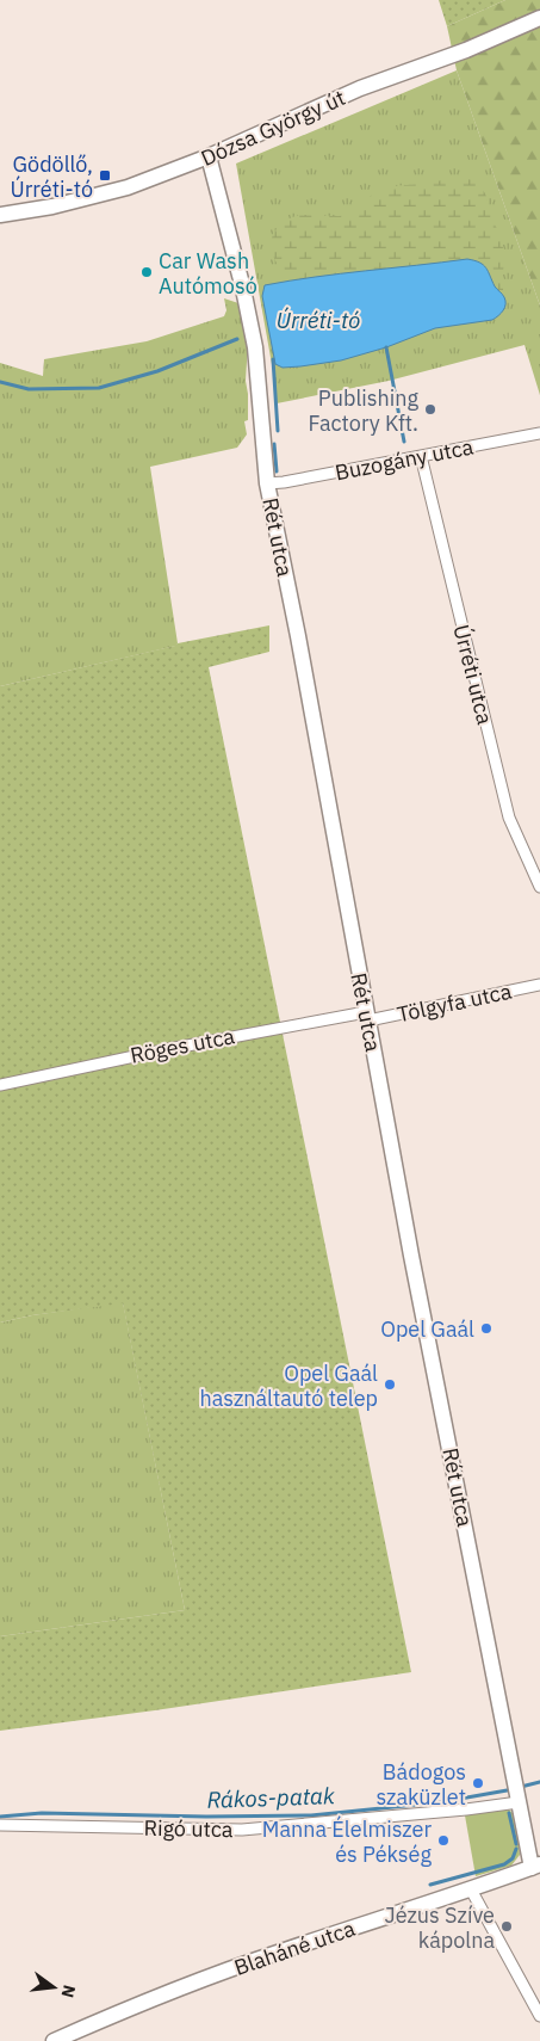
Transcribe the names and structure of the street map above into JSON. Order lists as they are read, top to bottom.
{
  "streets": {
    "street": [
      "Dózsa György út",
      "Buzogány utca",
      "Rét utca",
      "Úrréti utca",
      "Tölgyfa utca",
      "Röges utca",
      "Rigó utca",
      "Blaháné utca"
    ]
  },
  "crossings": [
    ["Dózsa György út", "Rét utca"],
    ["Buzogány utca", "Rét utca"],
    ["Buzogány utca", "Úrréti utca"],
    ["Rét utca", "Tölgyfa utca"],
    ["Rét utca", "Röges utca"],
    ["Rét utca", "Rigó utca"],
    ["Rét utca", "Blaháné utca"],
    ["Tölgyfa utca", "Röges utca"]
  ],
  "water": ["Úrréti-tó", "Rákos-patak"],
  "places": {
    "transit": ["Gödöllő, Úrréti-tó"],
    "other": [
      "Car Wash Autómosó",
      "Publishing Factory Kft.",
      "Opel Gaál",
      "Opel Gaál használtautó telep",
      "Bádogos szaküzlet",
      "Manna Élelmiszer és Pékség",
      "Jézus Szíve kápolna"
    ]
  },
  "north": "right"
}
